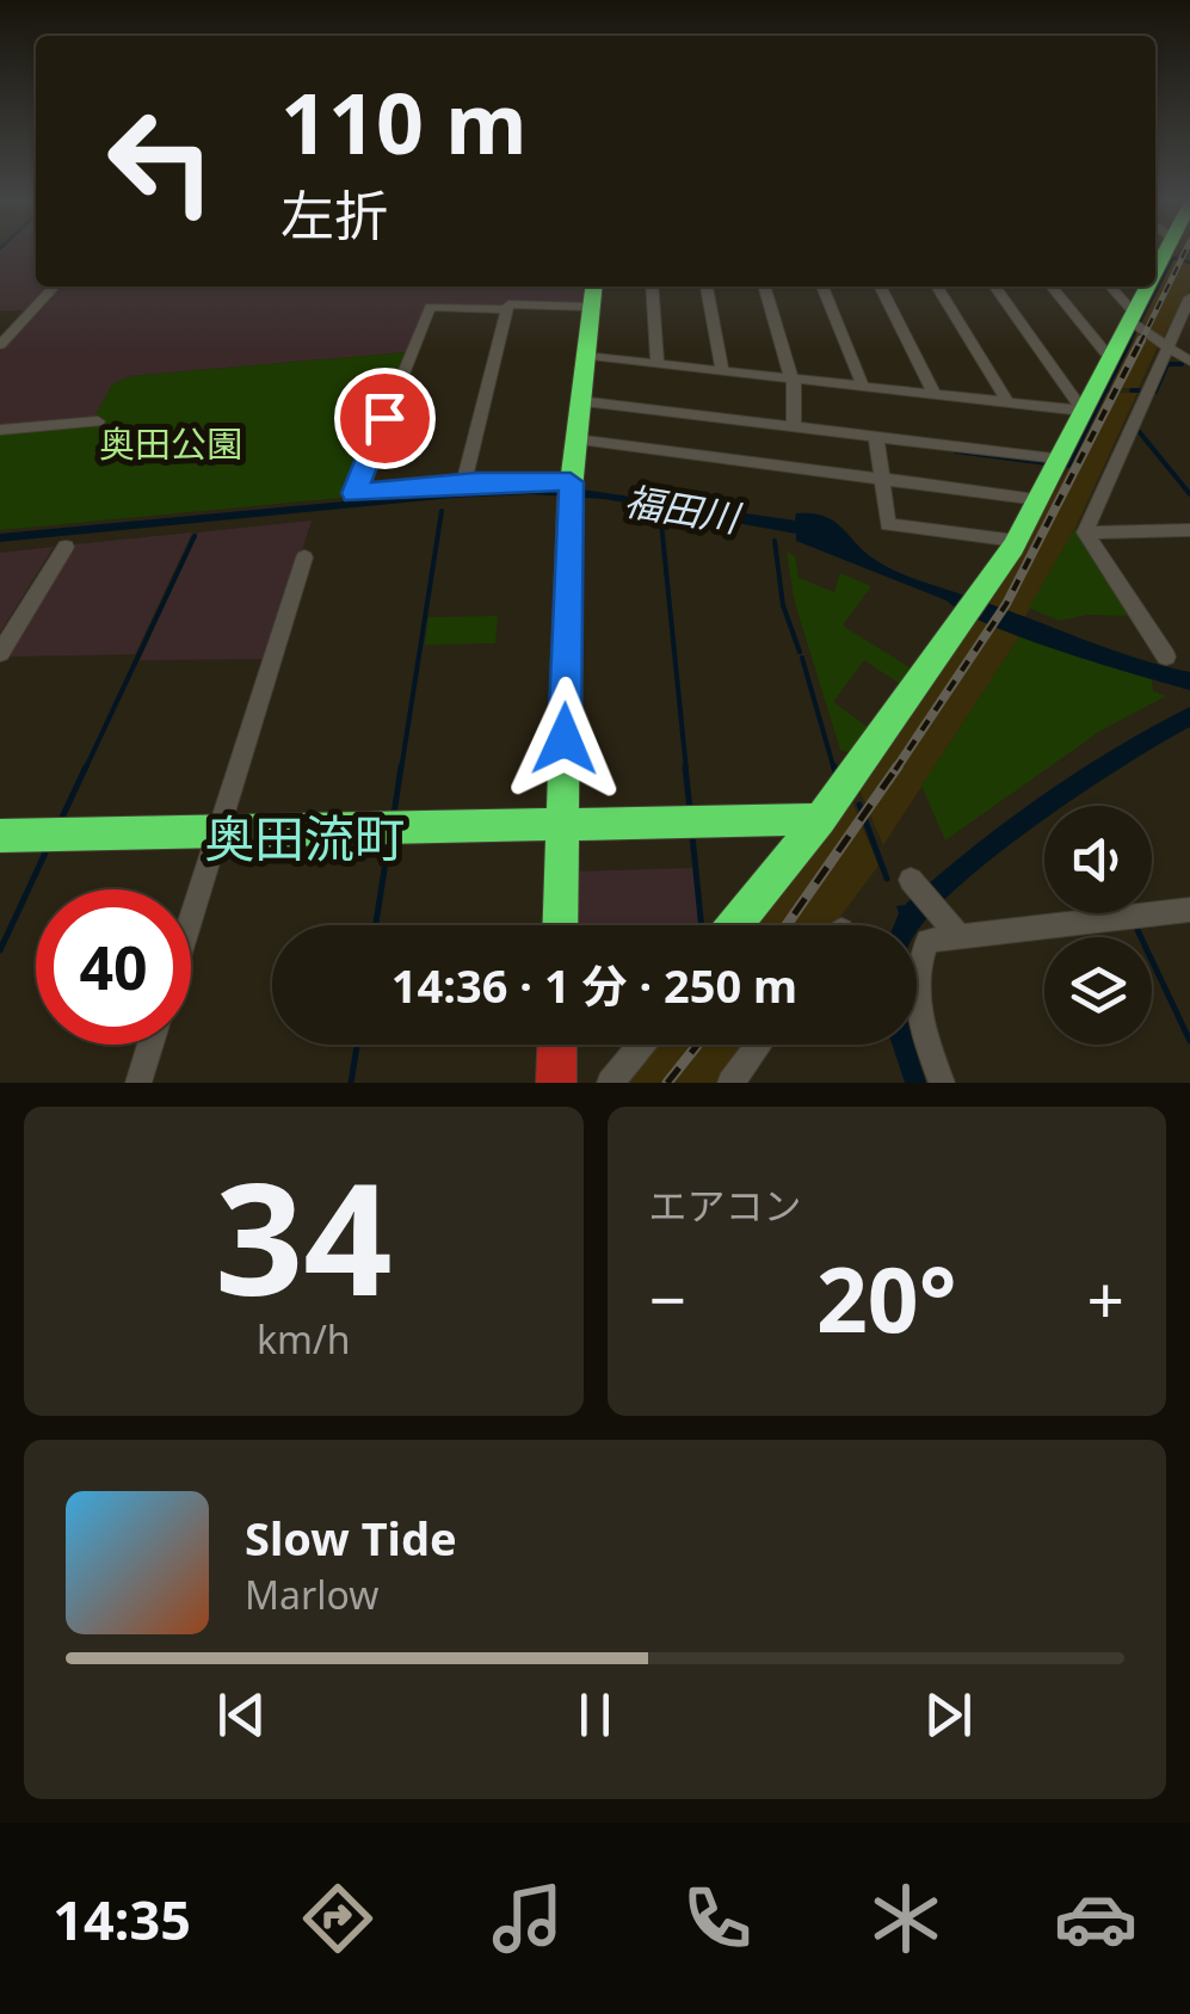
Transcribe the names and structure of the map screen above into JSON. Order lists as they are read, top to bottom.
{
  "districts": ["奥田流町"],
  "water": ["福田川"],
  "parks": ["奥田公園"],
  "page": {
    "turn": ["110 m", "左折"],
    "limit": "40",
    "trip": "14:36 · 1 分 · 250 m",
    "tile": [
      ["34", "km/h"],
      "エアコン"
    ],
    "heat": ["−", "20°", "+"],
    "song": ["Slow Tide", "Marlow"],
    "tabs": "14:35"
  }
}
